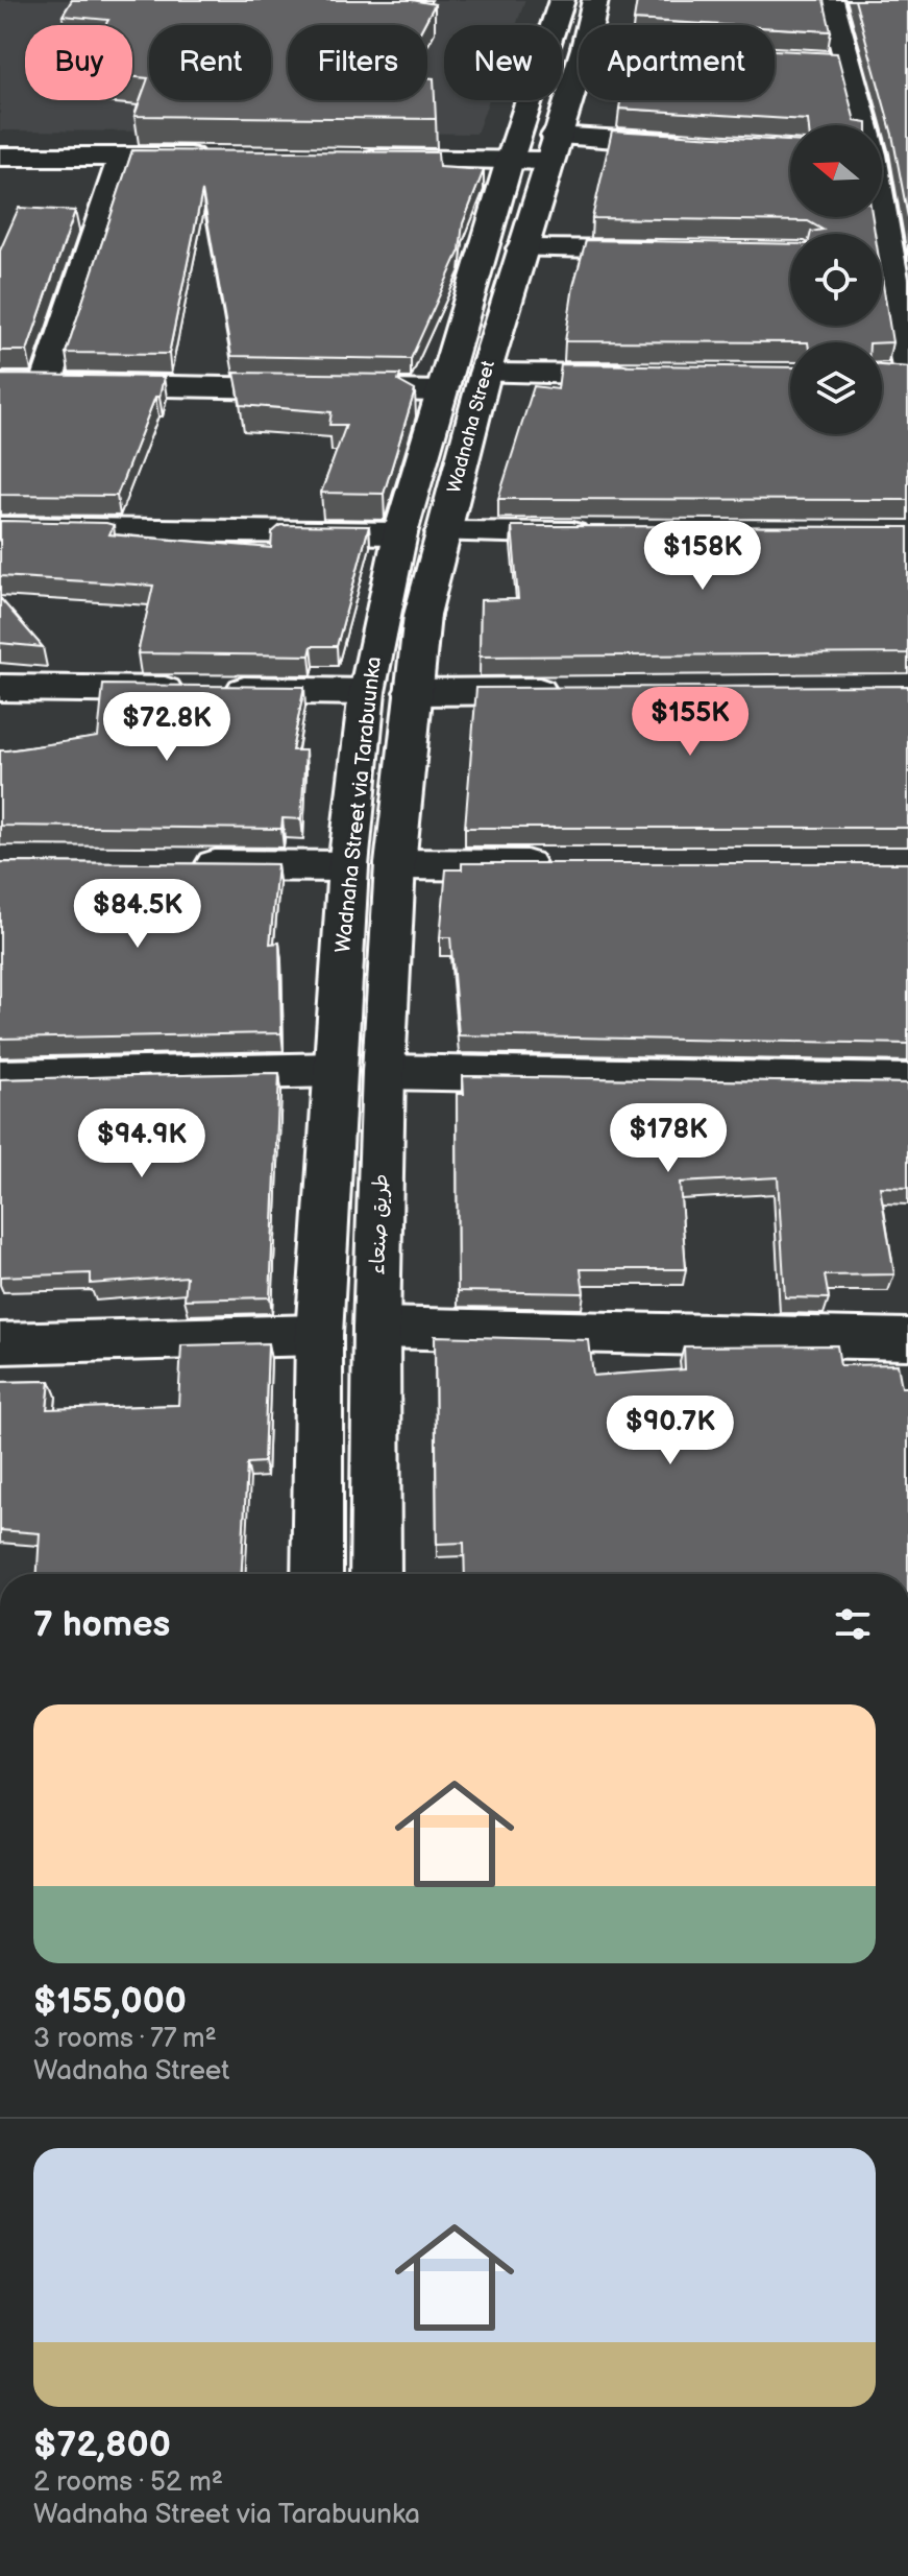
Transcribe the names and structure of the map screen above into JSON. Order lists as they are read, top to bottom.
{
  "streets": {
    "street": ["Wadnaha Street", "Wadnaha Street via Tarabuunka", "طريق صنعاء"]
  },
  "crossings": [
    ["Wadnaha Street", "Wadnaha Street via Tarabuunka"],
    ["Wadnaha Street", "طريق صنعاء"]
  ],
  "north": "left",
  "page": {
    "chip": [
      "Buy",
      "Rent",
      "Filters",
      "New",
      "Apartment"
    ],
    "price": [
      "$158K",
      "$155K",
      "$72.8K",
      "$84.5K",
      "$178K",
      "$94.9K",
      "$90.7K"
    ],
    "heading": "7 homes",
    "list": [
      {
        "name": "$155,000",
        "note": "3 rooms · 77 m² · Wadnaha Street"
      },
      {
        "name": "$72,800",
        "note": "2 rooms · 52 m² · Wadnaha Street via Tarabuunka"
      }
    ]
  }
}
